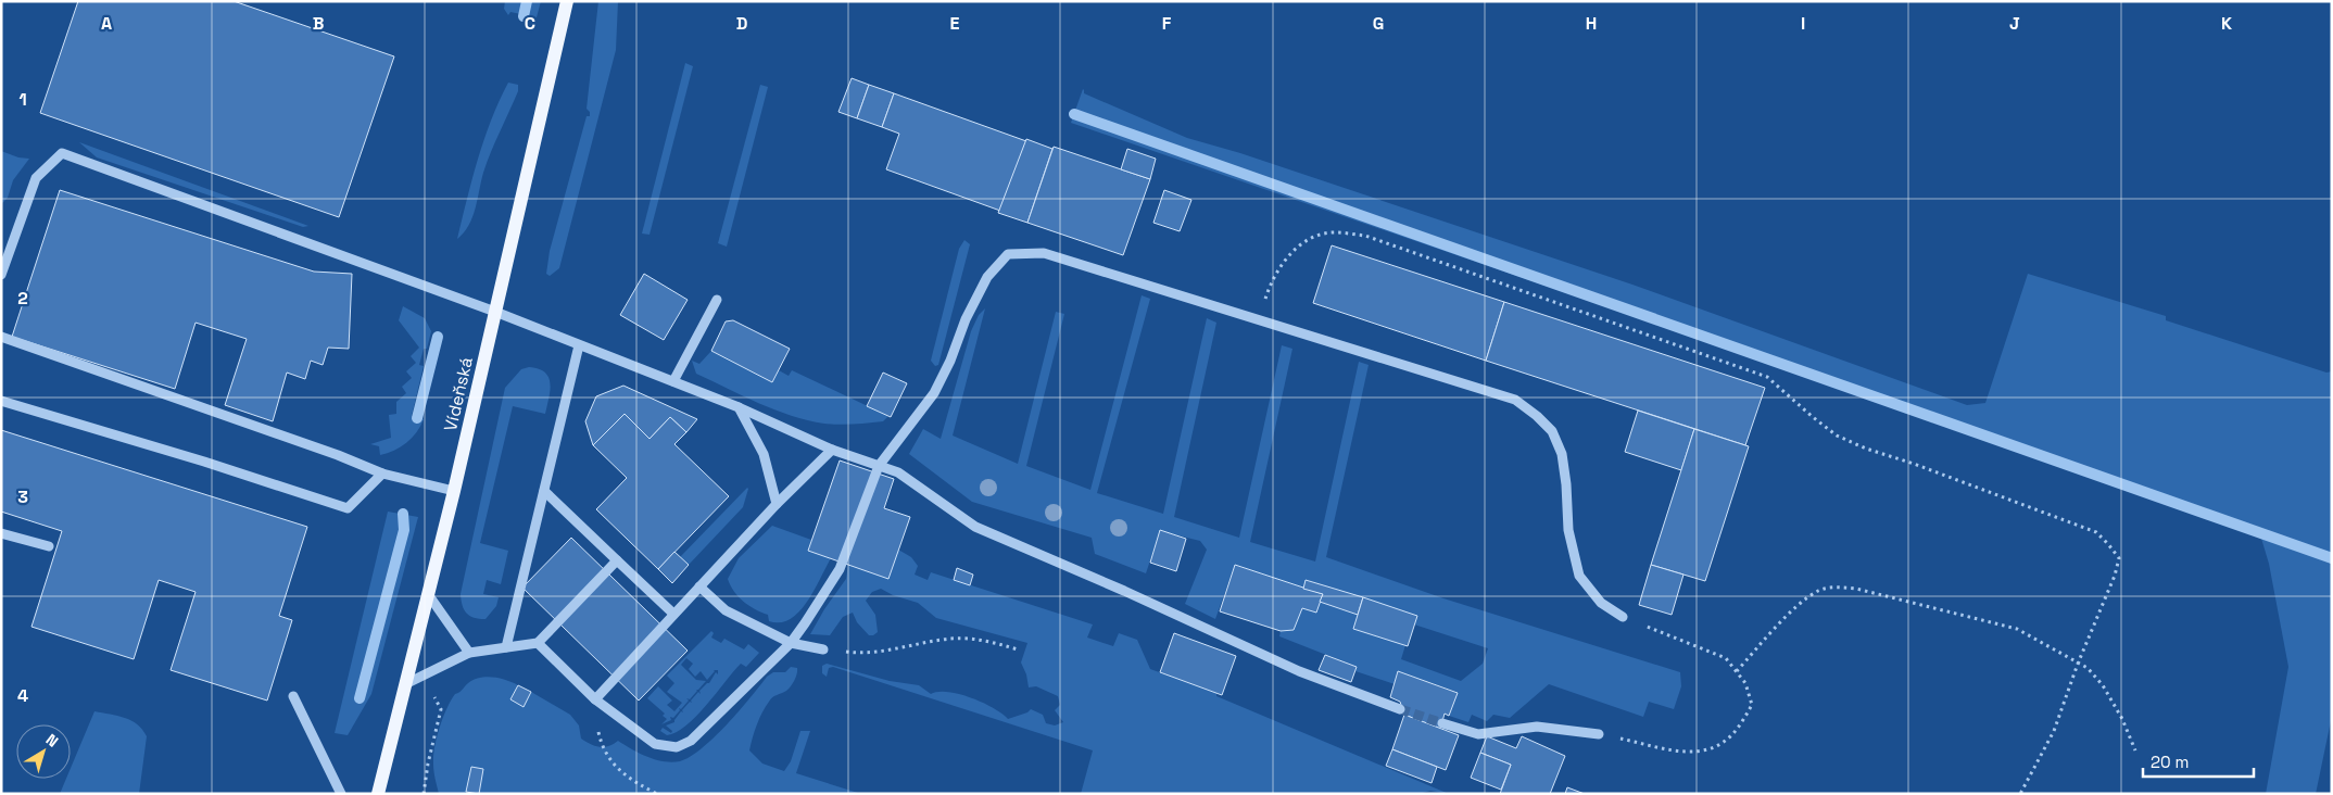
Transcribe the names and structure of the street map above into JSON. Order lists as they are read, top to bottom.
{
  "streets": {
    "main road": ["Vídeňská"]
  },
  "scale_bar": "20 m",
  "north": "top right",
  "grid": {
    "columns": [
      "A",
      "B",
      "C",
      "D",
      "E",
      "F",
      "G",
      "H",
      "I",
      "J",
      "K"
    ],
    "rows": [
      "1",
      "2",
      "3",
      "4"
    ]
  }
}
